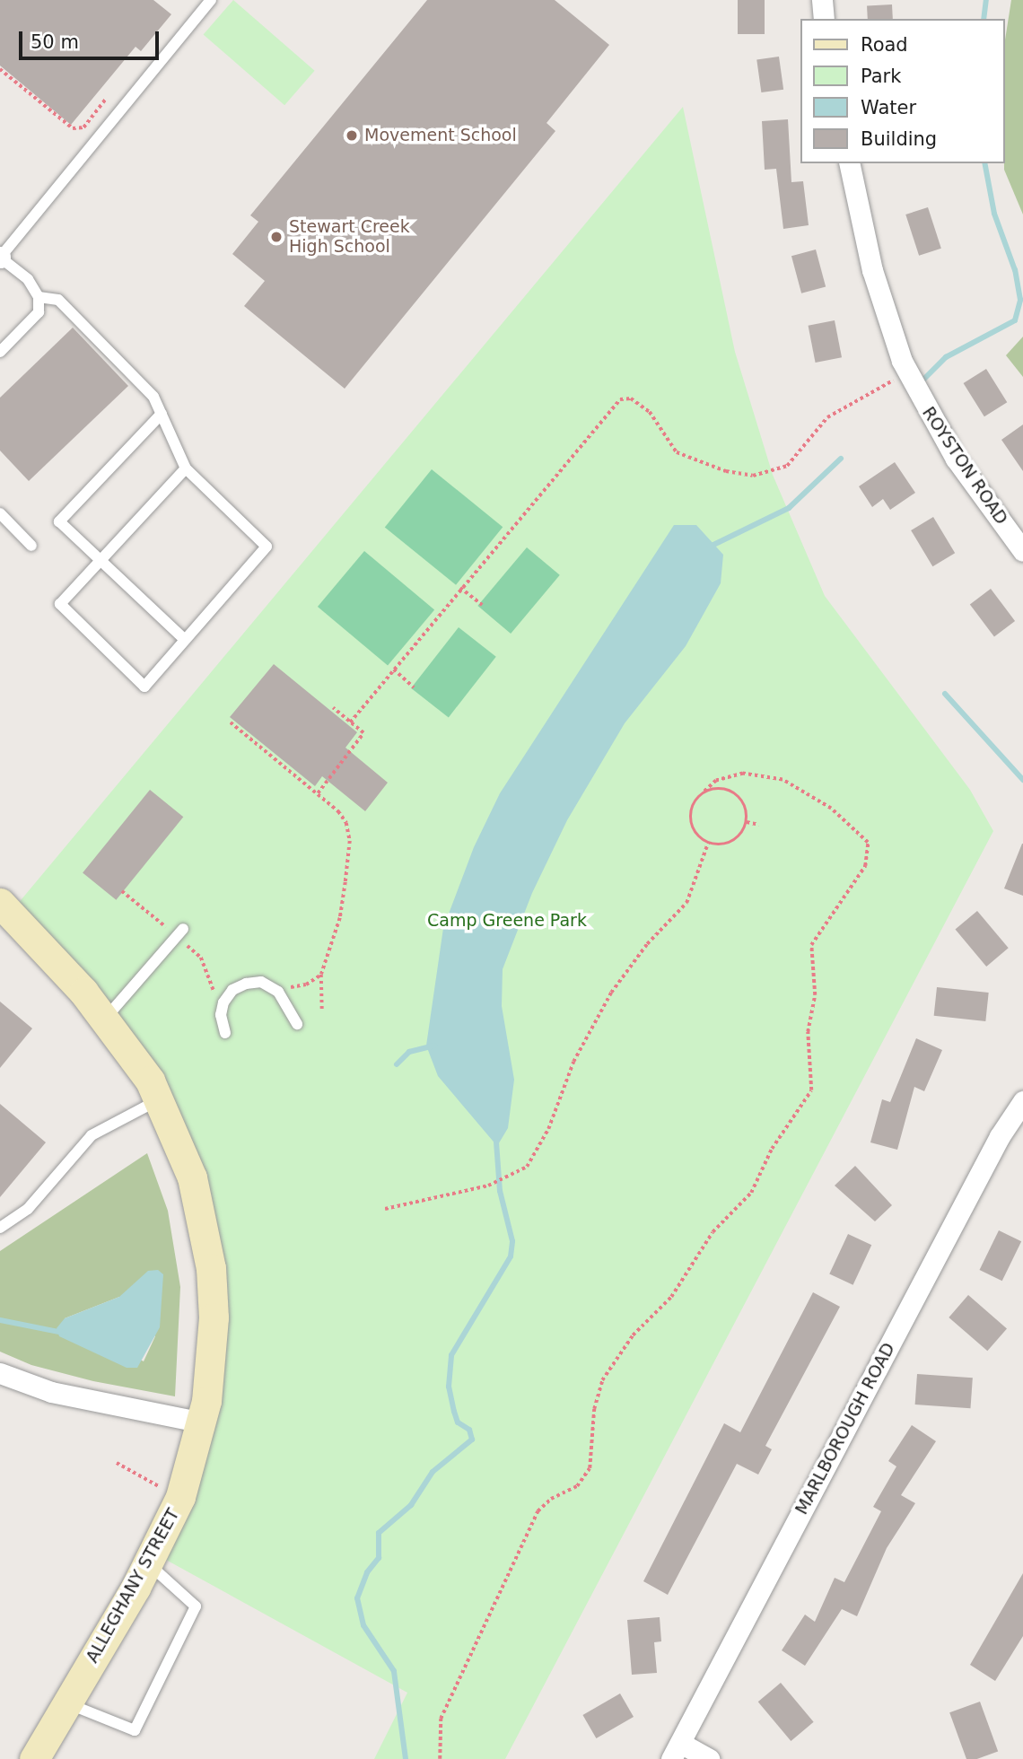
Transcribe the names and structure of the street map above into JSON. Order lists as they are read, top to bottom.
{
  "streets": {
    "street": ["ROYSTON ROAD", "MARLBOROUGH ROAD", "ALLEGHANY STREET"]
  },
  "parks": ["Camp Greene Park"],
  "places": ["Movement School", "Stewart Creek High School"],
  "legend": [
    "Road",
    "Park",
    "Water",
    "Building"
  ],
  "scale_bar": "50 m"
}
